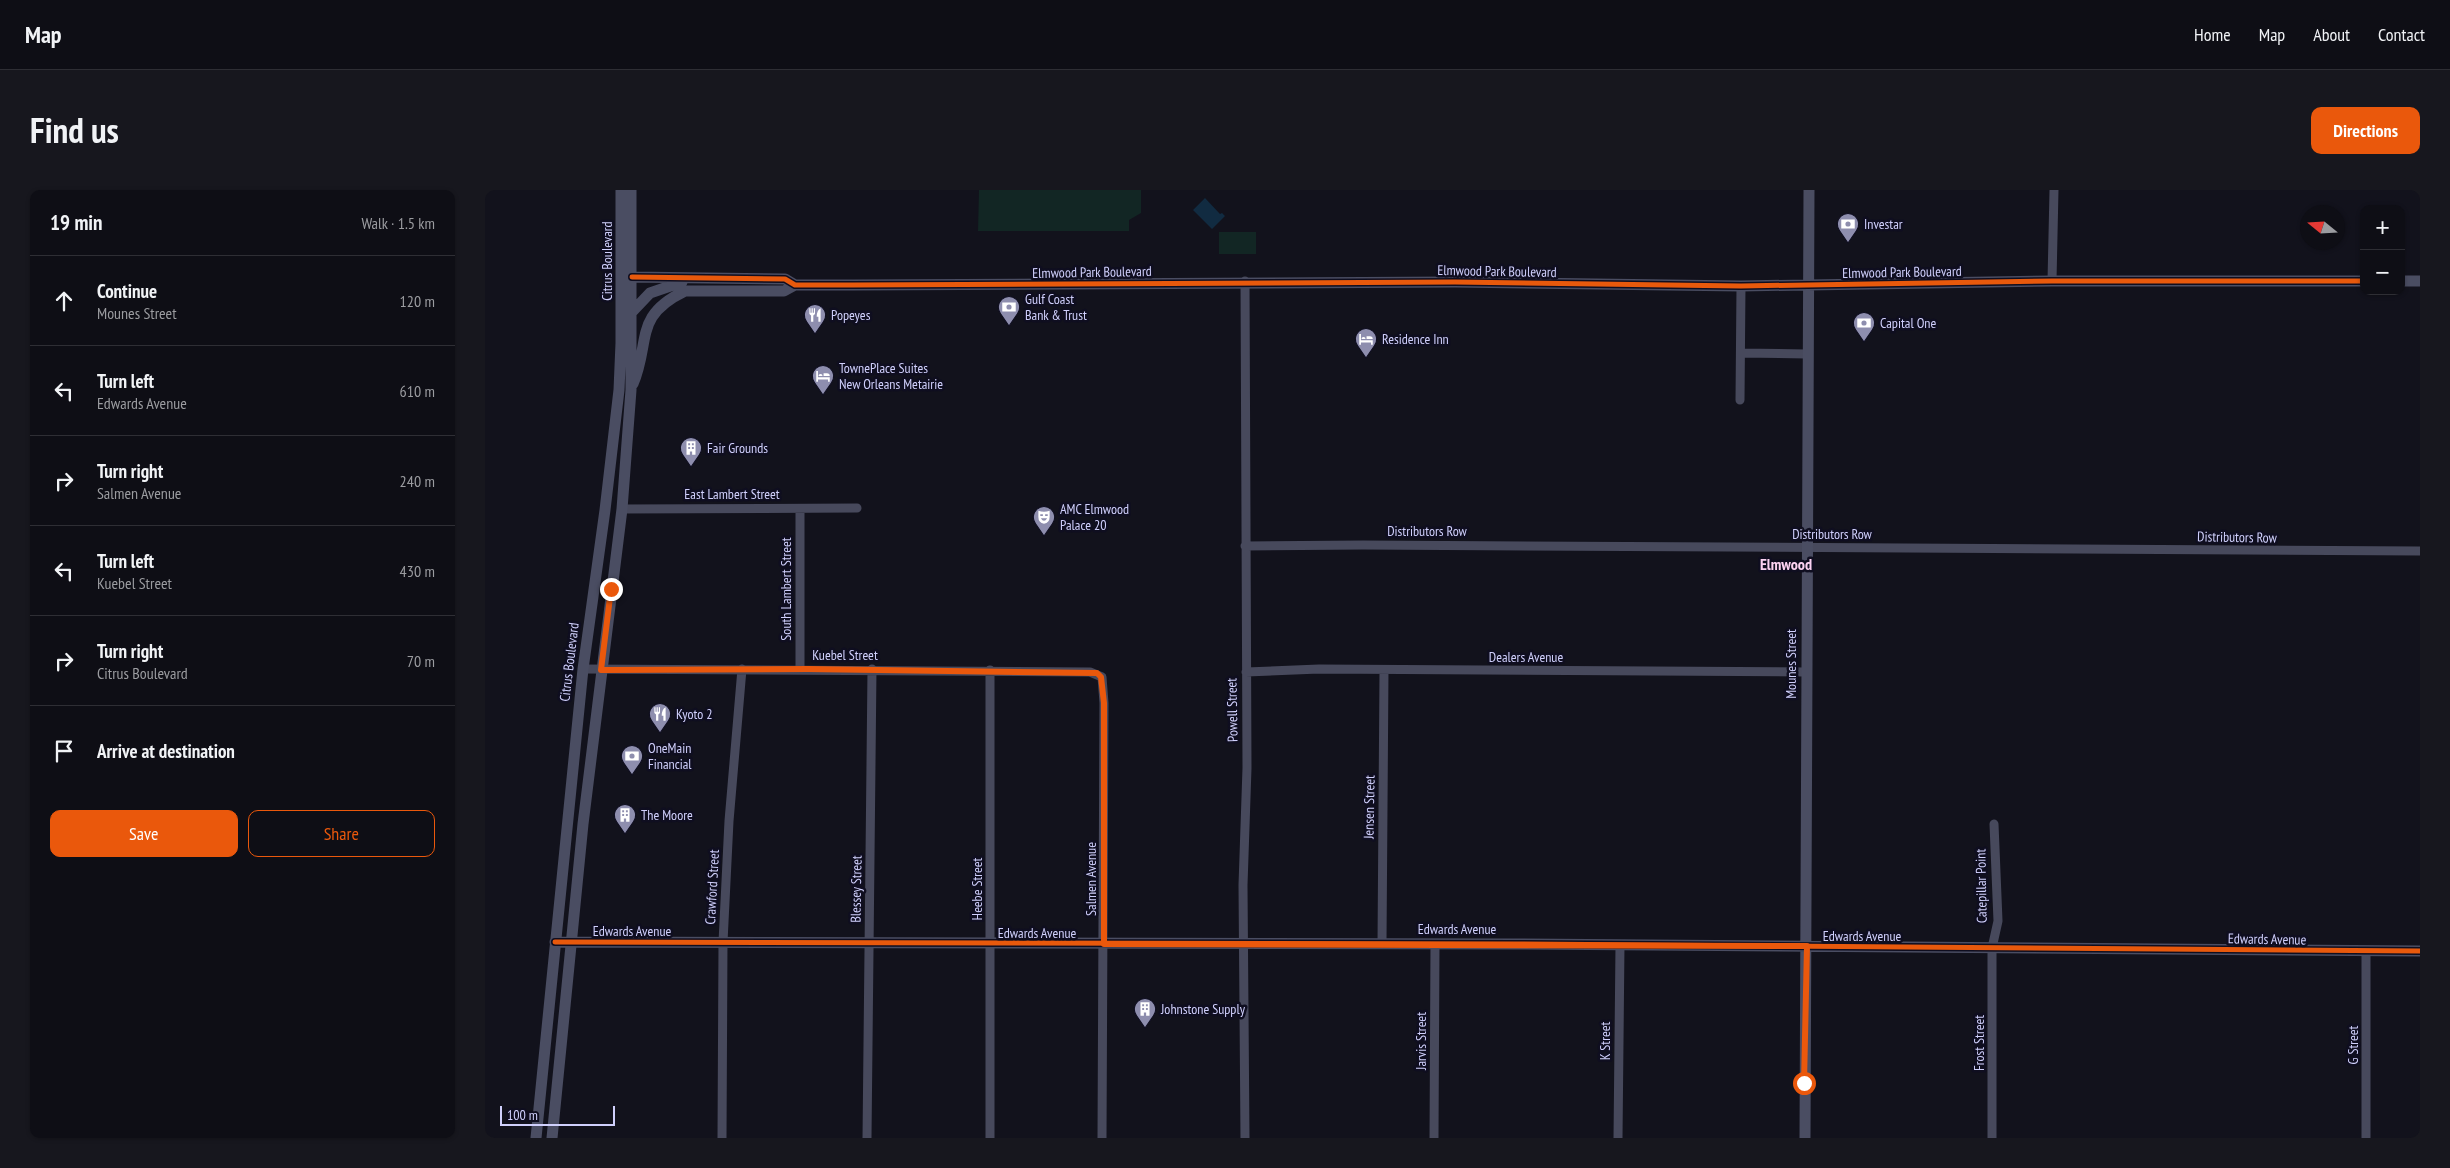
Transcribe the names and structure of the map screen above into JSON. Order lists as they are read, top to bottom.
{
  "streets": {
    "street": [
      "Citrus Boulevard",
      "Elmwood Park Boulevard",
      "East Lambert Street",
      "Distributors Row",
      "South Lambert Street",
      "Kuebel Street",
      "Dealers Avenue",
      "Mounes Street",
      "Powell Street",
      "Jensen Street",
      "Salmen Avenue",
      "Catepillar Point",
      "Crawford Street",
      "Blessey Street",
      "Heebe Street",
      "Edwards Avenue",
      "Jarvis Street",
      "K Street",
      "Frost Street",
      "G Street"
    ]
  },
  "crossings": [
    ["Citrus Boulevard", "Elmwood Park Boulevard"],
    ["Citrus Boulevard", "East Lambert Street"],
    ["Citrus Boulevard", "Kuebel Street"],
    ["Citrus Boulevard", "Edwards Avenue"],
    ["Elmwood Park Boulevard", "Mounes Street"],
    ["Elmwood Park Boulevard", "Powell Street"],
    ["East Lambert Street", "South Lambert Street"],
    ["Distributors Row", "Mounes Street"],
    ["Distributors Row", "Powell Street"],
    ["South Lambert Street", "Kuebel Street"],
    ["Kuebel Street", "Salmen Avenue"],
    ["Kuebel Street", "Crawford Street"],
    ["Kuebel Street", "Blessey Street"],
    ["Kuebel Street", "Heebe Street"],
    ["Dealers Avenue", "Mounes Street"],
    ["Dealers Avenue", "Powell Street"],
    ["Dealers Avenue", "Jensen Street"],
    ["Mounes Street", "Edwards Avenue"],
    ["Powell Street", "Edwards Avenue"],
    ["Jensen Street", "Edwards Avenue"],
    ["Salmen Avenue", "Edwards Avenue"],
    ["Catepillar Point", "Edwards Avenue"],
    ["Catepillar Point", "Frost Street"],
    ["Crawford Street", "Edwards Avenue"],
    ["Blessey Street", "Edwards Avenue"],
    ["Heebe Street", "Edwards Avenue"],
    ["Edwards Avenue", "Jarvis Street"],
    ["Edwards Avenue", "K Street"],
    ["Edwards Avenue", "Frost Street"],
    ["Edwards Avenue", "G Street"]
  ],
  "districts": ["Elmwood"],
  "places": {
    "bank": [
      "Investar",
      "Gulf Coast Bank & Trust",
      "Capital One",
      "OneMain Financial"
    ],
    "restaurant": ["Popeyes", "Kyoto 2"],
    "hotel": ["Residence Inn", "TownePlace Suites New Orleans Metairie"],
    "building": ["Fair Grounds", "The Moore", "Johnstone Supply"],
    "theatre": ["AMC Elmwood Palace 20"]
  },
  "scale_bar": "100 m",
  "north": "left",
  "page": {
    "header": "Map",
    "nav": [
      "Home",
      "Map",
      "About",
      "Contact"
    ],
    "title": "Find us",
    "buttons": [
      "Directions",
      ["Save", "Share"]
    ],
    "heading": ["19 min", "Walk · 1.5 km"],
    "map_buttons": ["+", "−"],
    "list": [
      ["Continue", "Mounes Street", "120 m"],
      ["Turn left", "Edwards Avenue", "610 m"],
      ["Turn right", "Salmen Avenue", "240 m"],
      ["Turn left", "Kuebel Street", "430 m"],
      ["Turn right", "Citrus Boulevard", "70 m"],
      "Arrive at destination"
    ],
    "scale": "100 m"
  }
}
